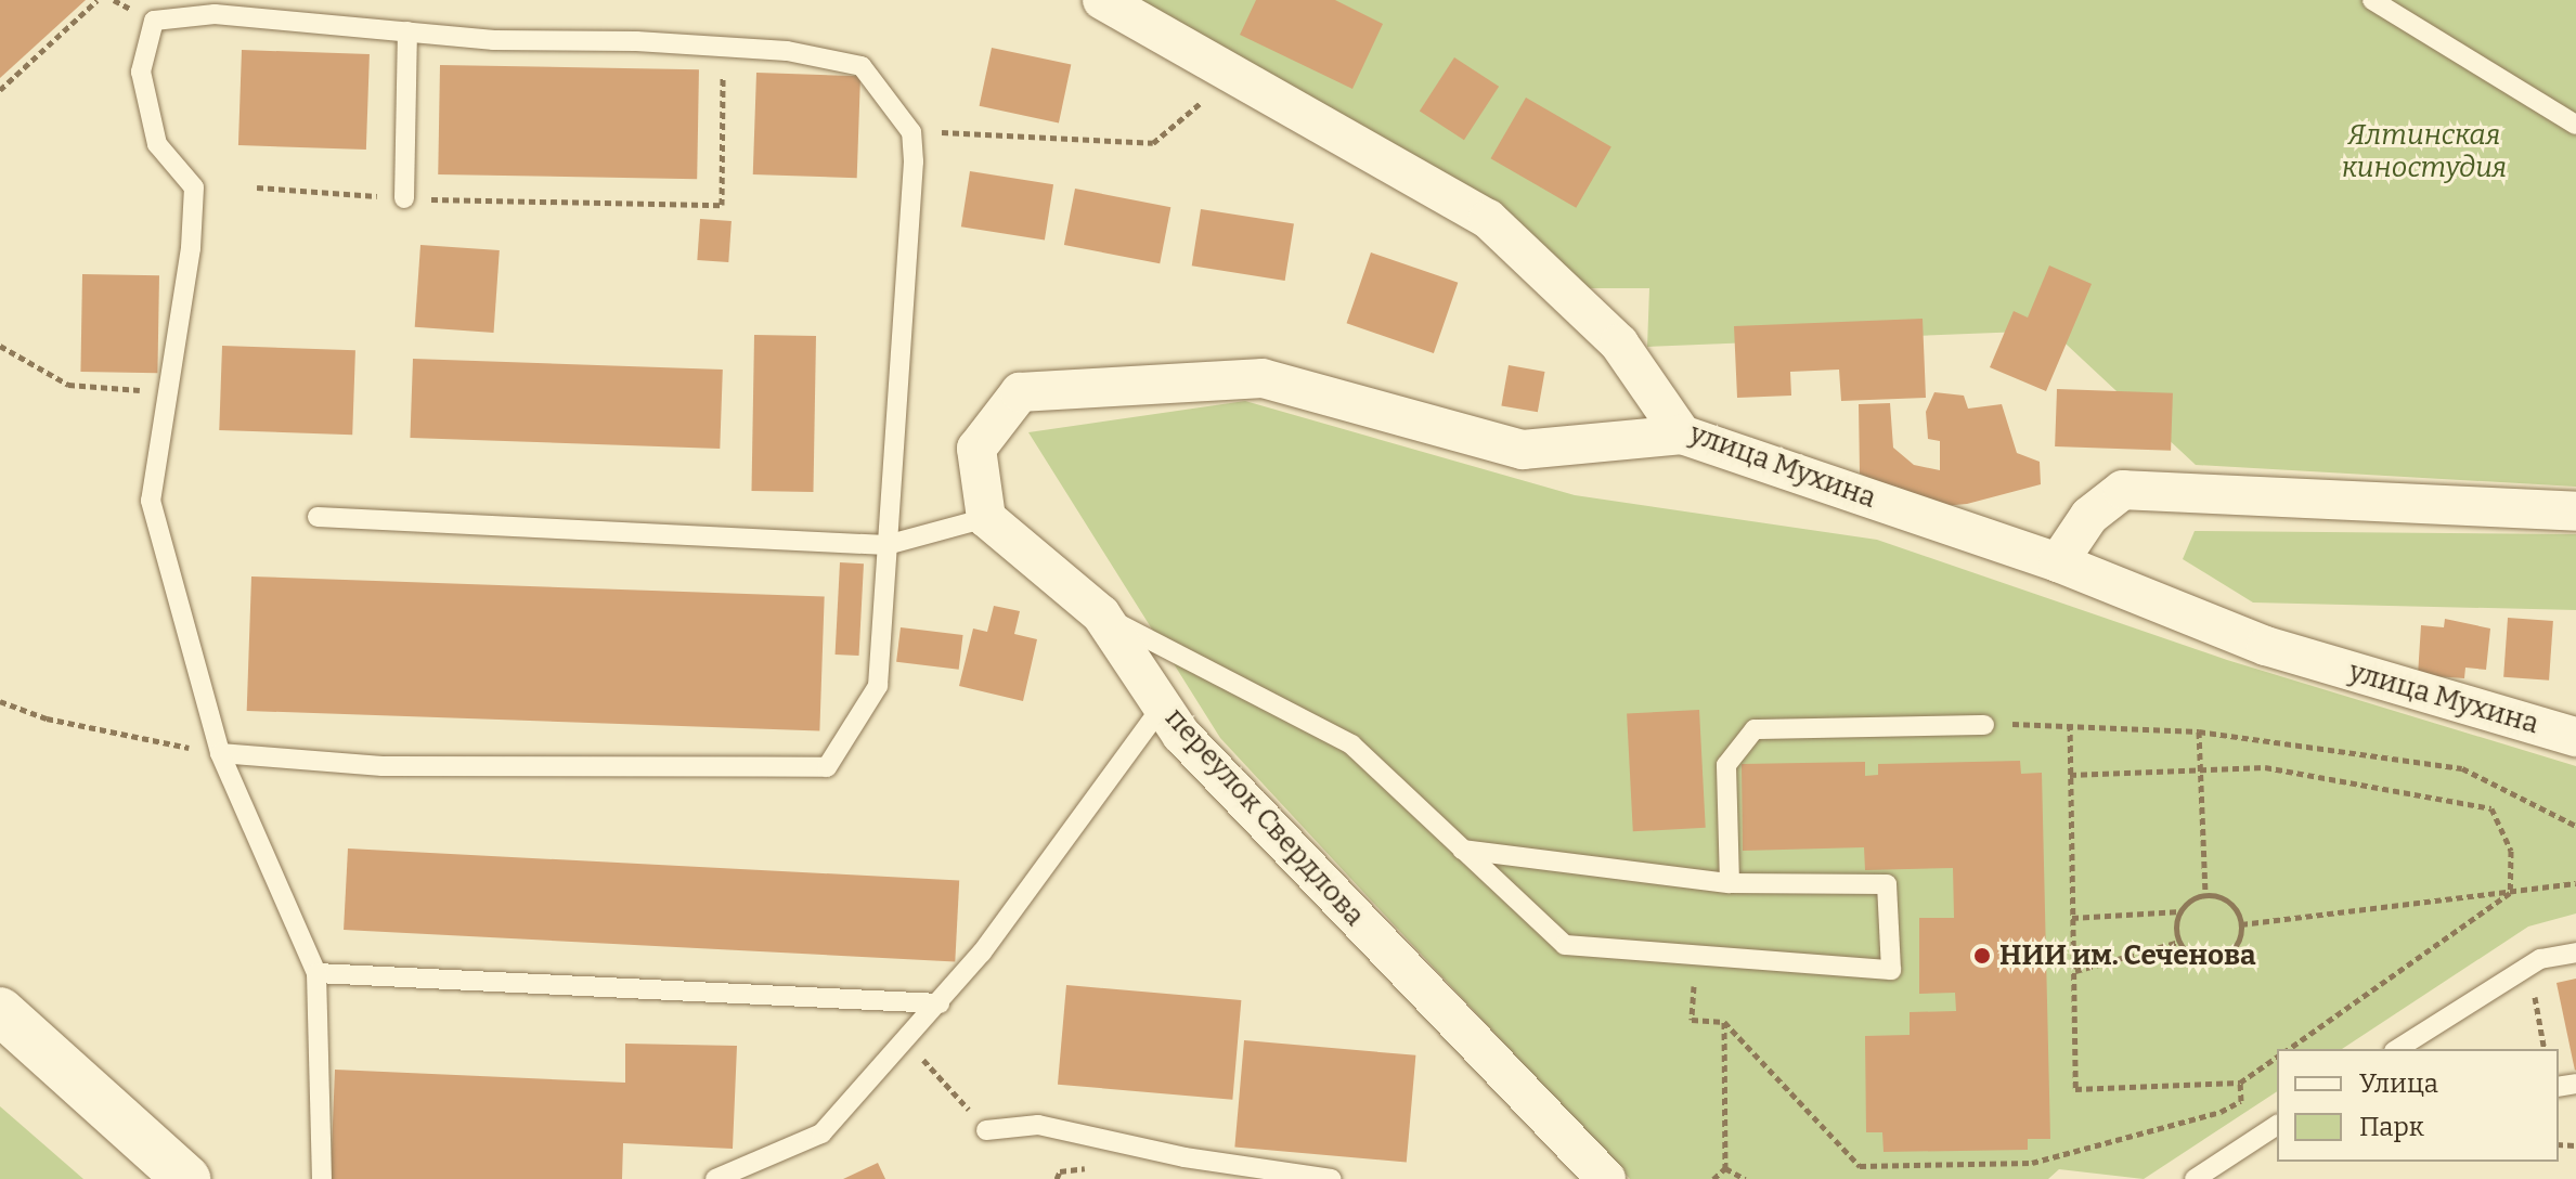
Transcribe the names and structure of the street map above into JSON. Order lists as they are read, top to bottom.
{
  "streets": {
    "street": ["улица Мухина", "переулок Свердлова"]
  },
  "parks": ["Ялтинская киностудия"],
  "places": ["НИИ им. Сеченова"],
  "legend": ["Улица", "Парк"]
}
